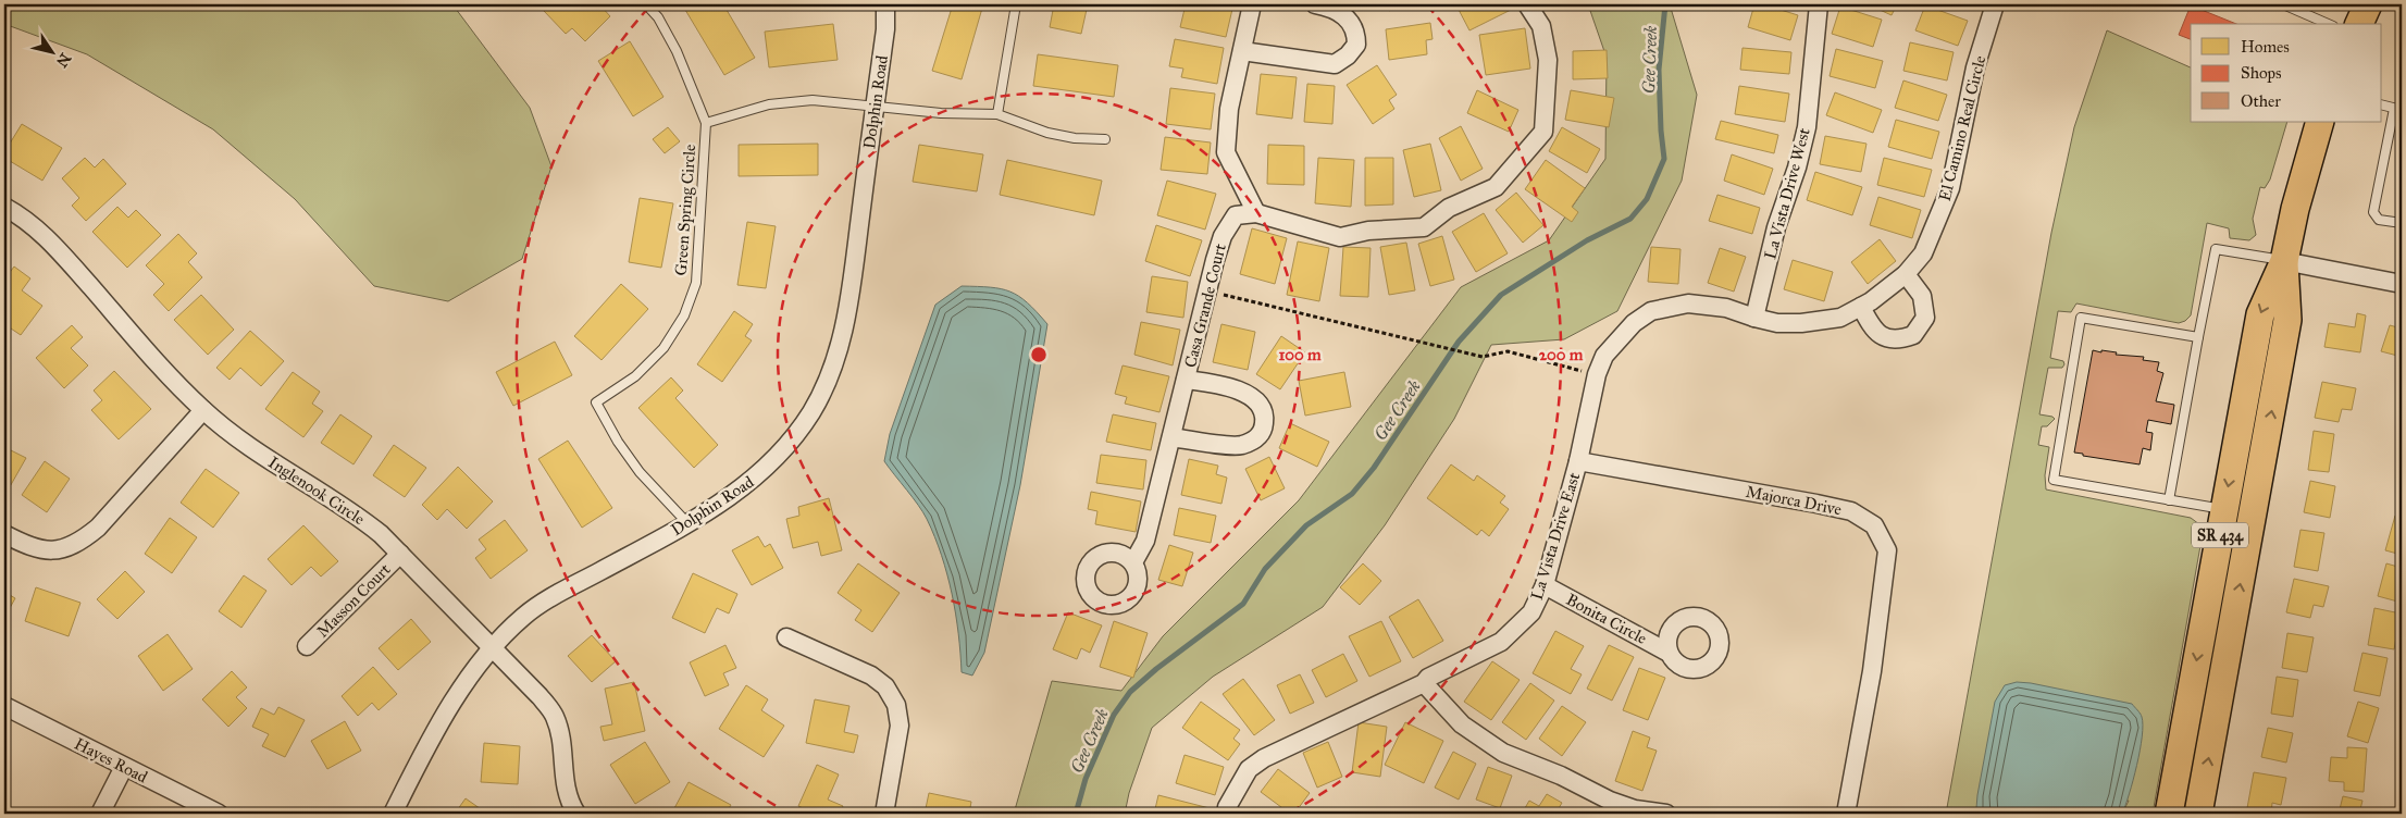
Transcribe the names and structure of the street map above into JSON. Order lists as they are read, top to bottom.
{
  "streets": {
    "main road": ["SR 434"],
    "street": [
      "Dolphin Road",
      "El Camino Real Circle",
      "La Vista Drive West",
      "Casa Grande Court",
      "Inglenook Circle",
      "Majorca Drive",
      "La Vista Drive East",
      "Masson Court",
      "Bonita Circle",
      "Hayes Road"
    ],
    "lane": ["Green Spring Circle"]
  },
  "crossings": [
    ["Dolphin Road", "Green Spring Circle"],
    ["Dolphin Road", "Inglenook Circle"],
    ["El Camino Real Circle", "La Vista Drive West"],
    ["El Camino Real Circle", "La Vista Drive East"],
    ["La Vista Drive West", "La Vista Drive East"],
    ["Inglenook Circle", "Masson Court"],
    ["Majorca Drive", "La Vista Drive East"],
    ["La Vista Drive East", "Bonita Circle"]
  ],
  "water": ["Gee Creek"],
  "legend": ["Homes", "Shops", "Other"],
  "north": "bottom right",
  "rings": ["100 m", "200 m"]
}
